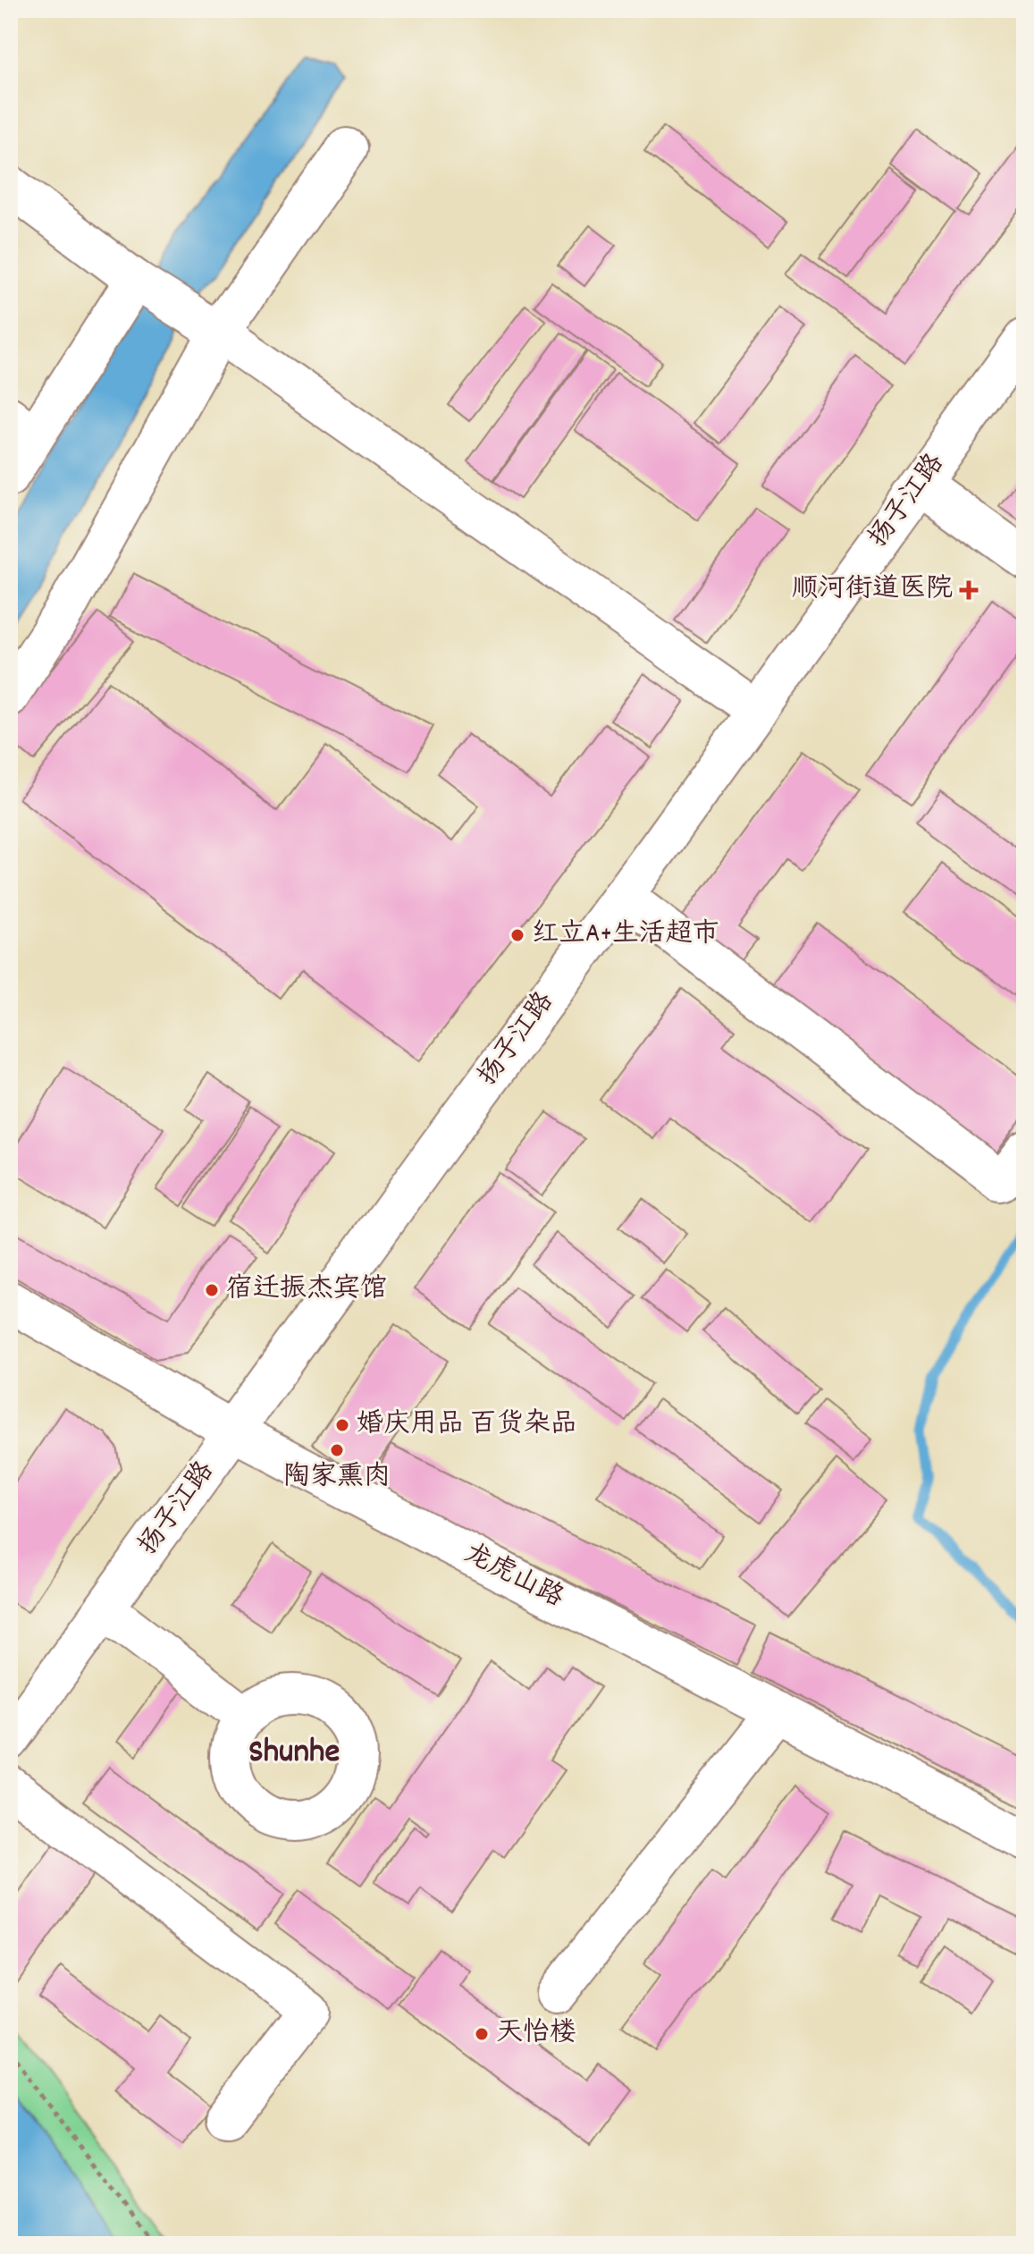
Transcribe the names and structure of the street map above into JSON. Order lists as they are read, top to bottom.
{
  "streets": {
    "street": ["扬子江路", "龙虎山路"]
  },
  "crossings": [
    ["扬子江路", "龙虎山路"]
  ],
  "districts": ["Shunhe"],
  "places": {
    "health": ["顺河街道医院"],
    "other": [
      "红立A+生活超市",
      "宿迁振杰宾馆",
      "婚庆用品 百货杂品",
      "陶家熏肉",
      "天怡楼"
    ]
  }
}
